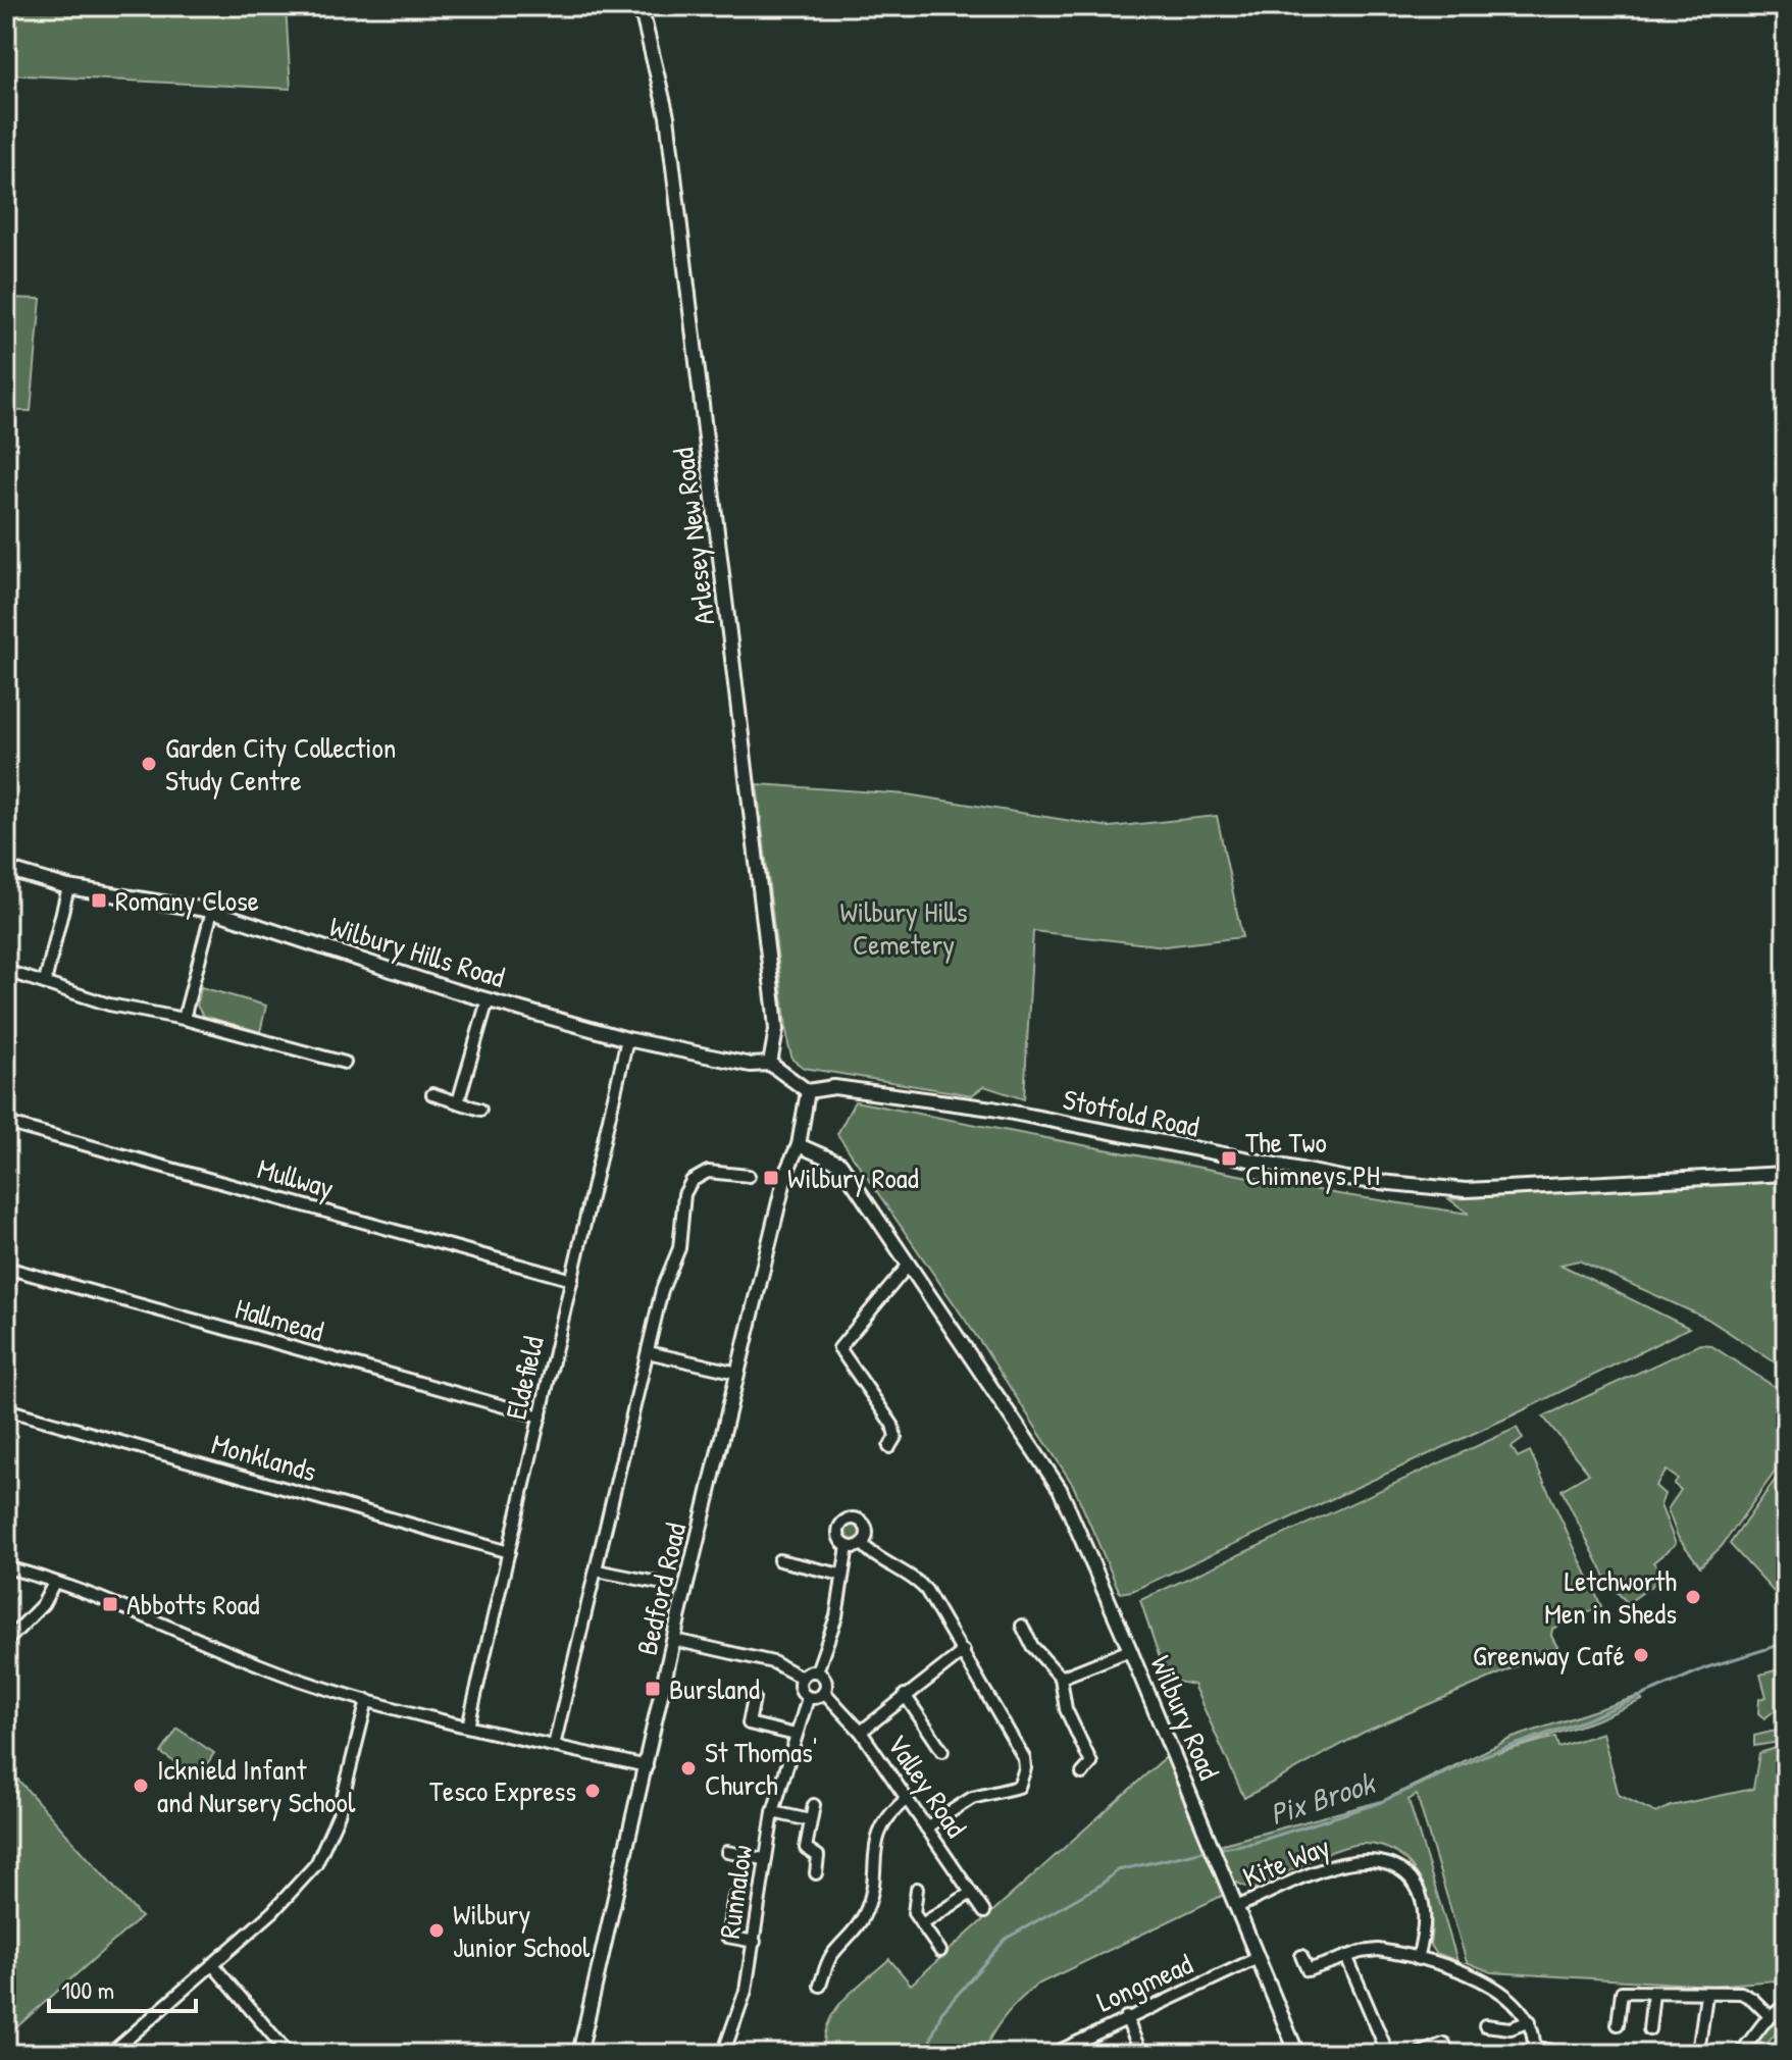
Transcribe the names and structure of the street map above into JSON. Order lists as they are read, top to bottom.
{
  "streets": {
    "street": [
      "Arlesey New Road",
      "Wilbury Hills Road",
      "Stotfold Road",
      "Mullway",
      "Hallmead",
      "Eldefield",
      "Monklands",
      "Bedford Road",
      "Wilbury Road",
      "Valley Road",
      "Kite Way",
      "Runnalow",
      "Longmead"
    ]
  },
  "crossings": [
    ["Arlesey New Road", "Wilbury Hills Road"],
    ["Wilbury Hills Road", "Eldefield"],
    ["Stotfold Road", "Bedford Road"],
    ["Mullway", "Eldefield"],
    ["Hallmead", "Eldefield"],
    ["Eldefield", "Monklands"],
    ["Bedford Road", "Wilbury Road"],
    ["Wilbury Road", "Kite Way"],
    ["Wilbury Road", "Longmead"],
    ["Valley Road", "Runnalow"]
  ],
  "water": ["Pix Brook"],
  "parks": ["Wilbury Hills Cemetery"],
  "places": {
    "other": [
      "Garden City Collection Study Centre",
      "Letchworth Men in Sheds",
      "Greenway Café",
      "St Thomas' Church",
      "Icknield Infant and Nursery School",
      "Tesco Express",
      "Wilbury Junior School"
    ],
    "transit": [
      "Romany Close",
      "The Two Chimneys PH",
      "Wilbury Road",
      "Abbotts Road",
      "Bursland"
    ]
  },
  "scale_bar": "100 m"
}
